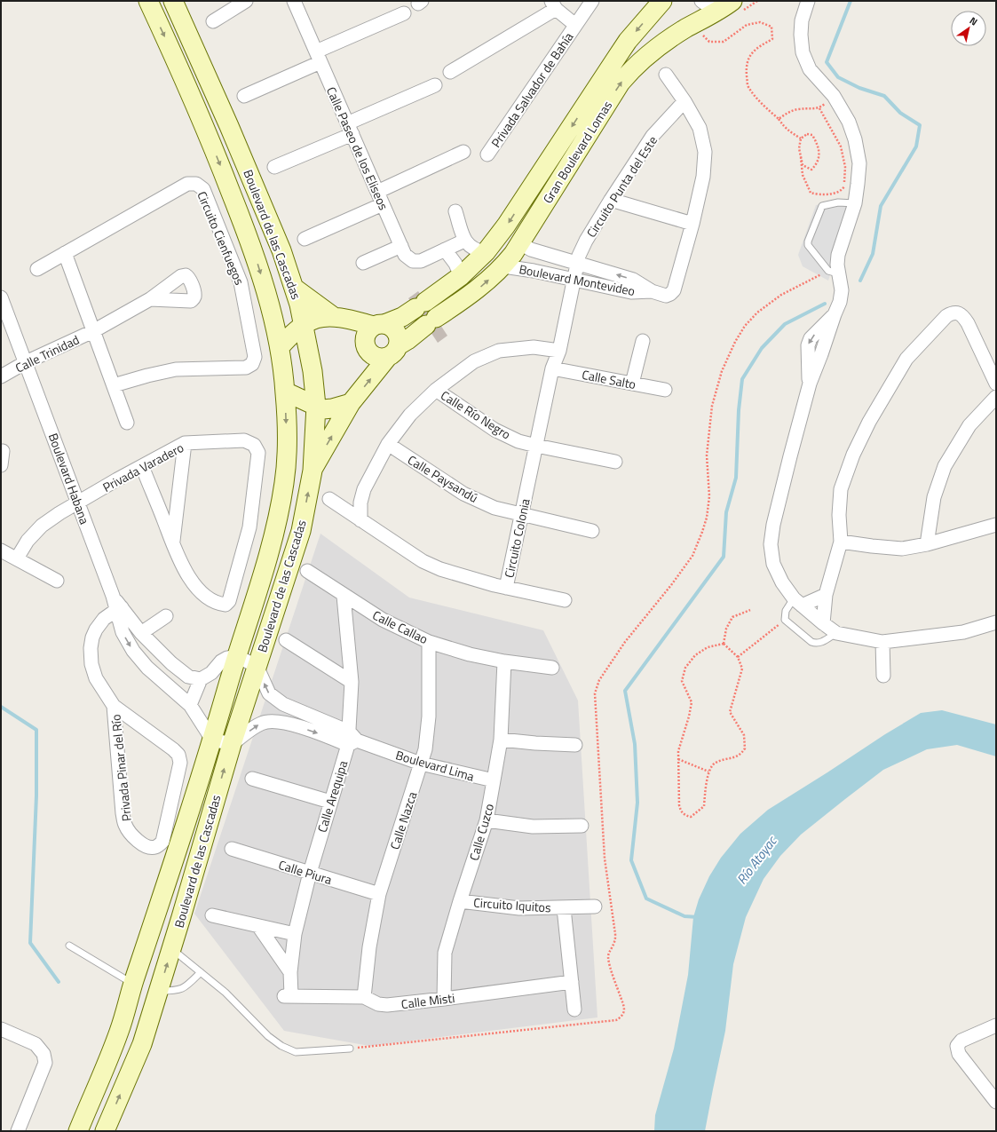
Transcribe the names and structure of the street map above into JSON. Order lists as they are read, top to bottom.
{
  "streets": {
    "main road": ["Gran Boulevard Lomas", "Boulevard de las Cascadas"],
    "street": [
      "Privada Salvador de Bahía",
      "Calle Paseo de los Eliseos",
      "Circuito Punta del Este",
      "Circuito Cienfuegos",
      "Boulevard Montevideo",
      "Calle Trinidad",
      "Calle Salto",
      "Calle Río Negro",
      "Privada Varadero",
      "Boulevard Habana",
      "Calle Paysandú",
      "Circuito Colonia",
      "Calle Callao",
      "Boulevard Lima",
      "Privada Pinar del Río",
      "Calle Arequipa",
      "Calle Nazca",
      "Calle Cuzco",
      "Calle Piura",
      "Circuito Iquitos",
      "Calle Misti"
    ]
  },
  "crossings": [
    ["Gran Boulevard Lomas", "Boulevard de las Cascadas"],
    ["Gran Boulevard Lomas", "Boulevard Montevideo"],
    ["Circuito Punta del Este", "Boulevard Montevideo"],
    ["Circuito Punta del Este", "Circuito Colonia"],
    ["Boulevard de las Cascadas", "Boulevard Habana"],
    ["Boulevard de las Cascadas", "Boulevard Lima"],
    ["Boulevard Montevideo", "Circuito Colonia"],
    ["Calle Trinidad", "Boulevard Habana"],
    ["Calle Salto", "Circuito Colonia"],
    ["Calle Río Negro", "Circuito Colonia"],
    ["Privada Varadero", "Boulevard Habana"],
    ["Boulevard Habana", "Privada Pinar del Río"],
    ["Calle Paysandú", "Circuito Colonia"],
    ["Calle Callao", "Calle Arequipa"],
    ["Calle Callao", "Calle Nazca"],
    ["Calle Callao", "Calle Cuzco"],
    ["Boulevard Lima", "Calle Arequipa"],
    ["Boulevard Lima", "Calle Nazca"],
    ["Boulevard Lima", "Calle Cuzco"],
    ["Calle Arequipa", "Calle Piura"],
    ["Calle Arequipa", "Calle Misti"],
    ["Calle Nazca", "Calle Piura"],
    ["Calle Nazca", "Calle Misti"],
    ["Calle Cuzco", "Circuito Iquitos"],
    ["Calle Cuzco", "Calle Misti"],
    ["Circuito Iquitos", "Calle Misti"]
  ],
  "water": ["Río Atoyac"],
  "north": "top right"
}
